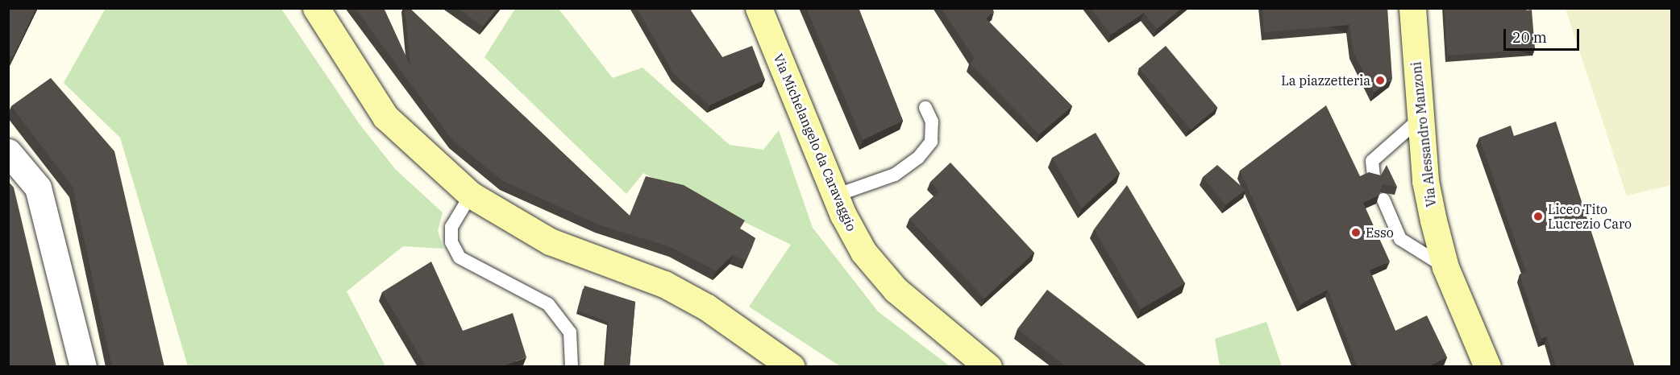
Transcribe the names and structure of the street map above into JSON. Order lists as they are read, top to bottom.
{
  "streets": {
    "main road": ["Via Alessandro Manzoni", "Via Michelangelo da Caravaggio"]
  },
  "places": ["La piazzetteria", "Liceo Tito Lucrezio Caro", "Esso"],
  "scale_bar": "20 m"
}
